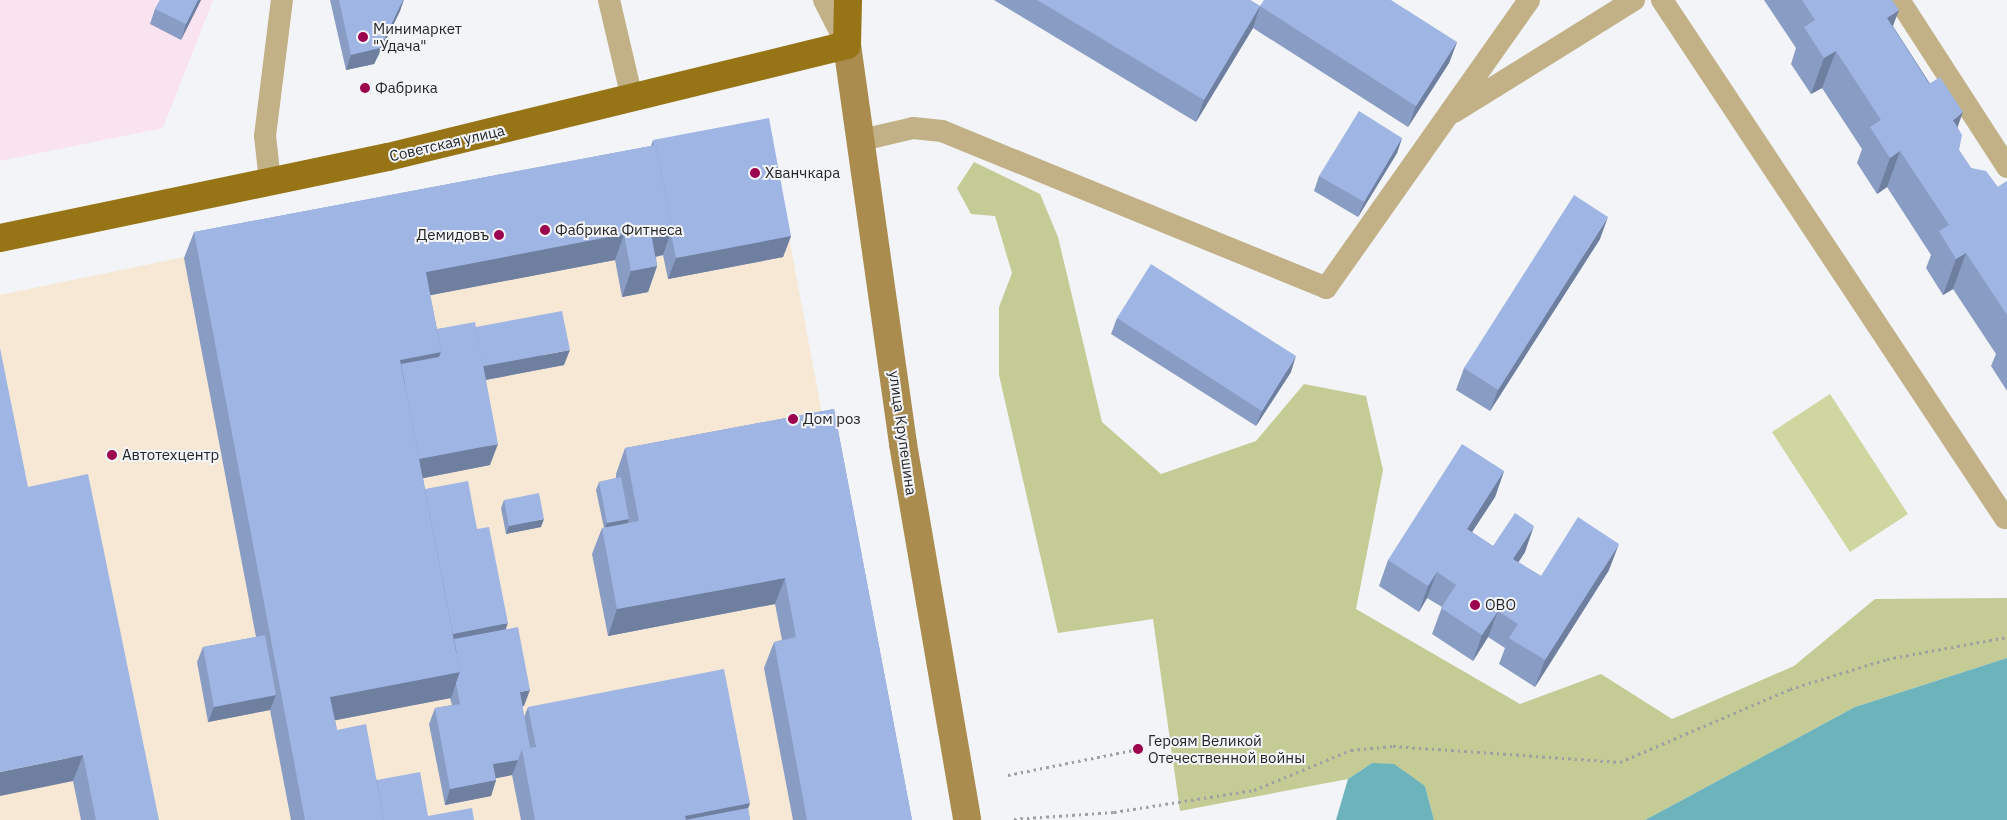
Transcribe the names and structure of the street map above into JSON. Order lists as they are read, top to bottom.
{
  "streets": {
    "main road": ["Советская улица", "улица Крупешина"]
  },
  "crossings": [
    ["Советская улица", "улица Крупешина"]
  ],
  "places": [
    "Минимаркет \"Удача\"",
    "Фабрика",
    "Хванчкара",
    "Фабрика Фитнеса",
    "Демидовъ",
    "Дом роз",
    "Автотехцентр",
    "ОВО",
    "Героям Великой Отечественной войны"
  ]
}
